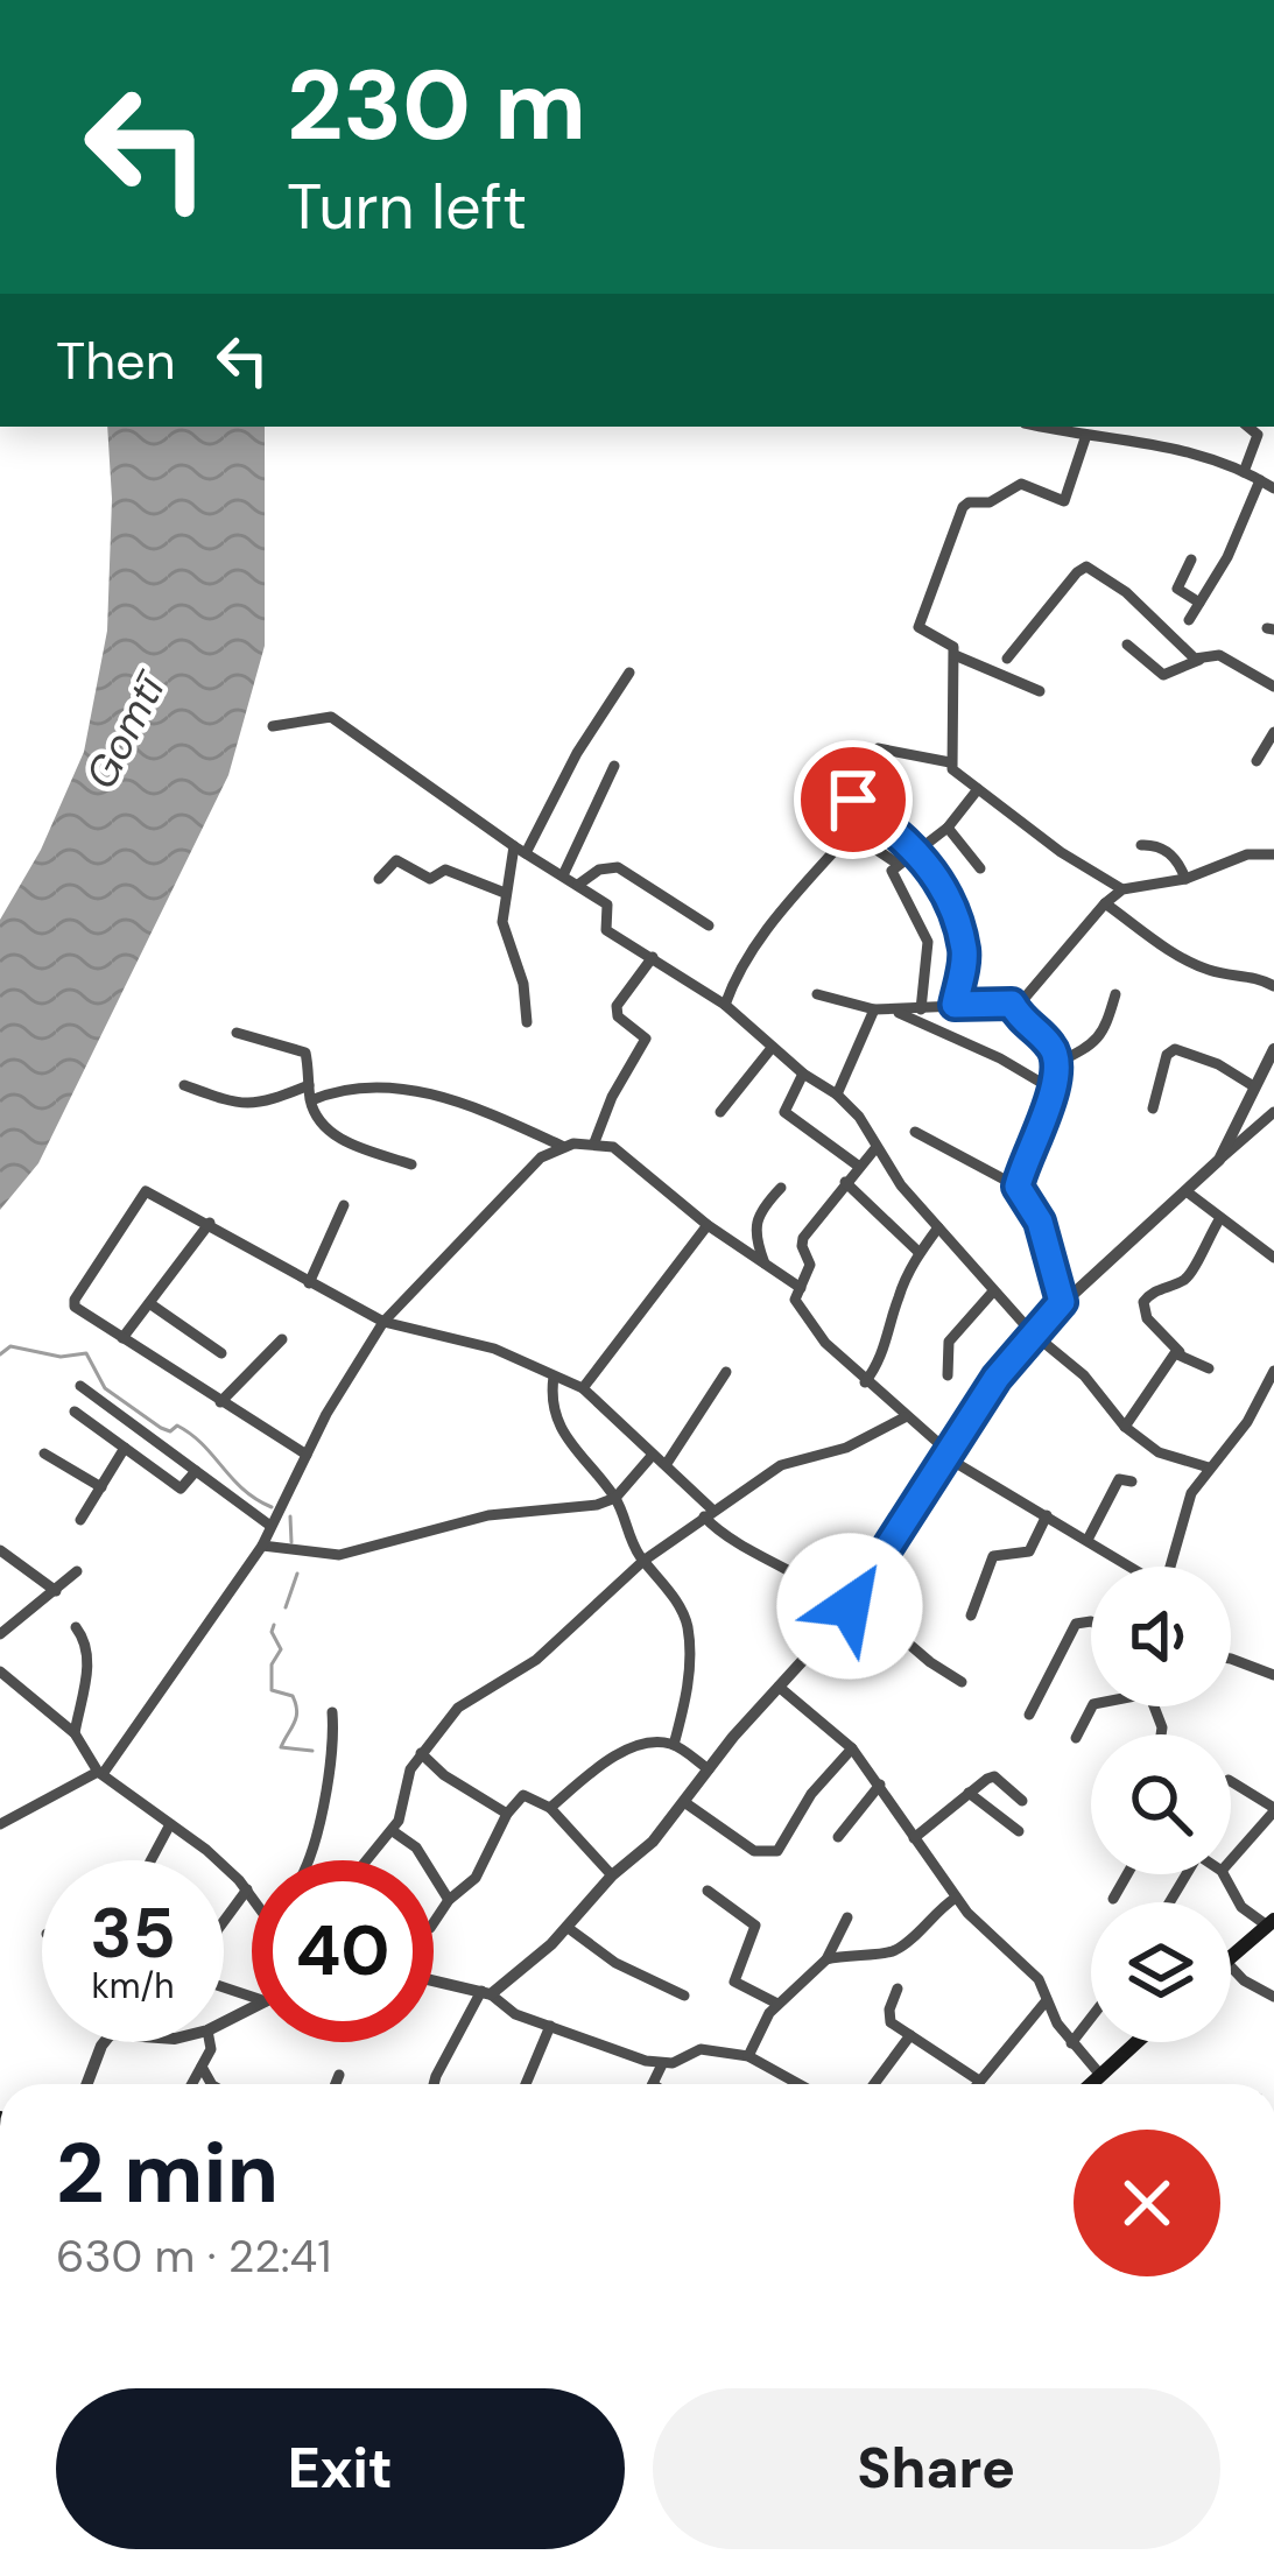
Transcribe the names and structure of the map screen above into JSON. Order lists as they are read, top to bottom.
{
  "water": ["Gomtī"],
  "page": {
    "turn": ["230 m", "Turn left"],
    "then": "Then",
    "speed": "35 km/h",
    "limit": "40",
    "heading": ["2 min", "630 m · 22:41"],
    "buttons": ["Exit", "Share"]
  }
}
